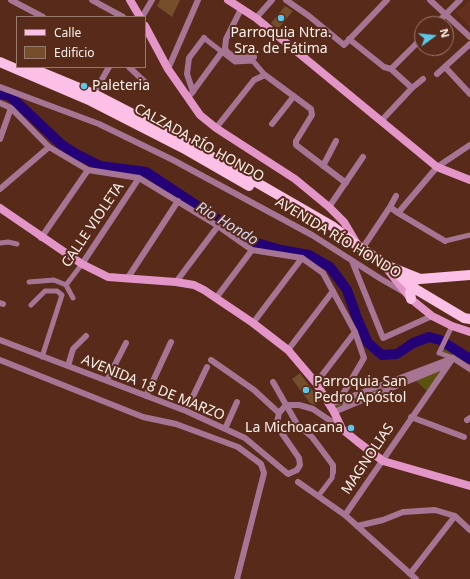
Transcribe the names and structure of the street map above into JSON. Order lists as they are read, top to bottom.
{
  "streets": {
    "main road": ["CALZADA RÍO HONDO"],
    "street": [
      "CALLE VIOLETA",
      "AVENIDA RÍO HONDO",
      "AVENIDA 18 DE MARZO",
      "MAGNOLIAS"
    ]
  },
  "water": ["Rio Hondo"],
  "places": [
    "Parroquia Ntra. Sra. de Fátima",
    "Paleteria",
    "Parroquia San Pedro Apóstol",
    "La Michoacana"
  ],
  "legend": ["Calle", "Edificio"],
  "north": "right"
}
